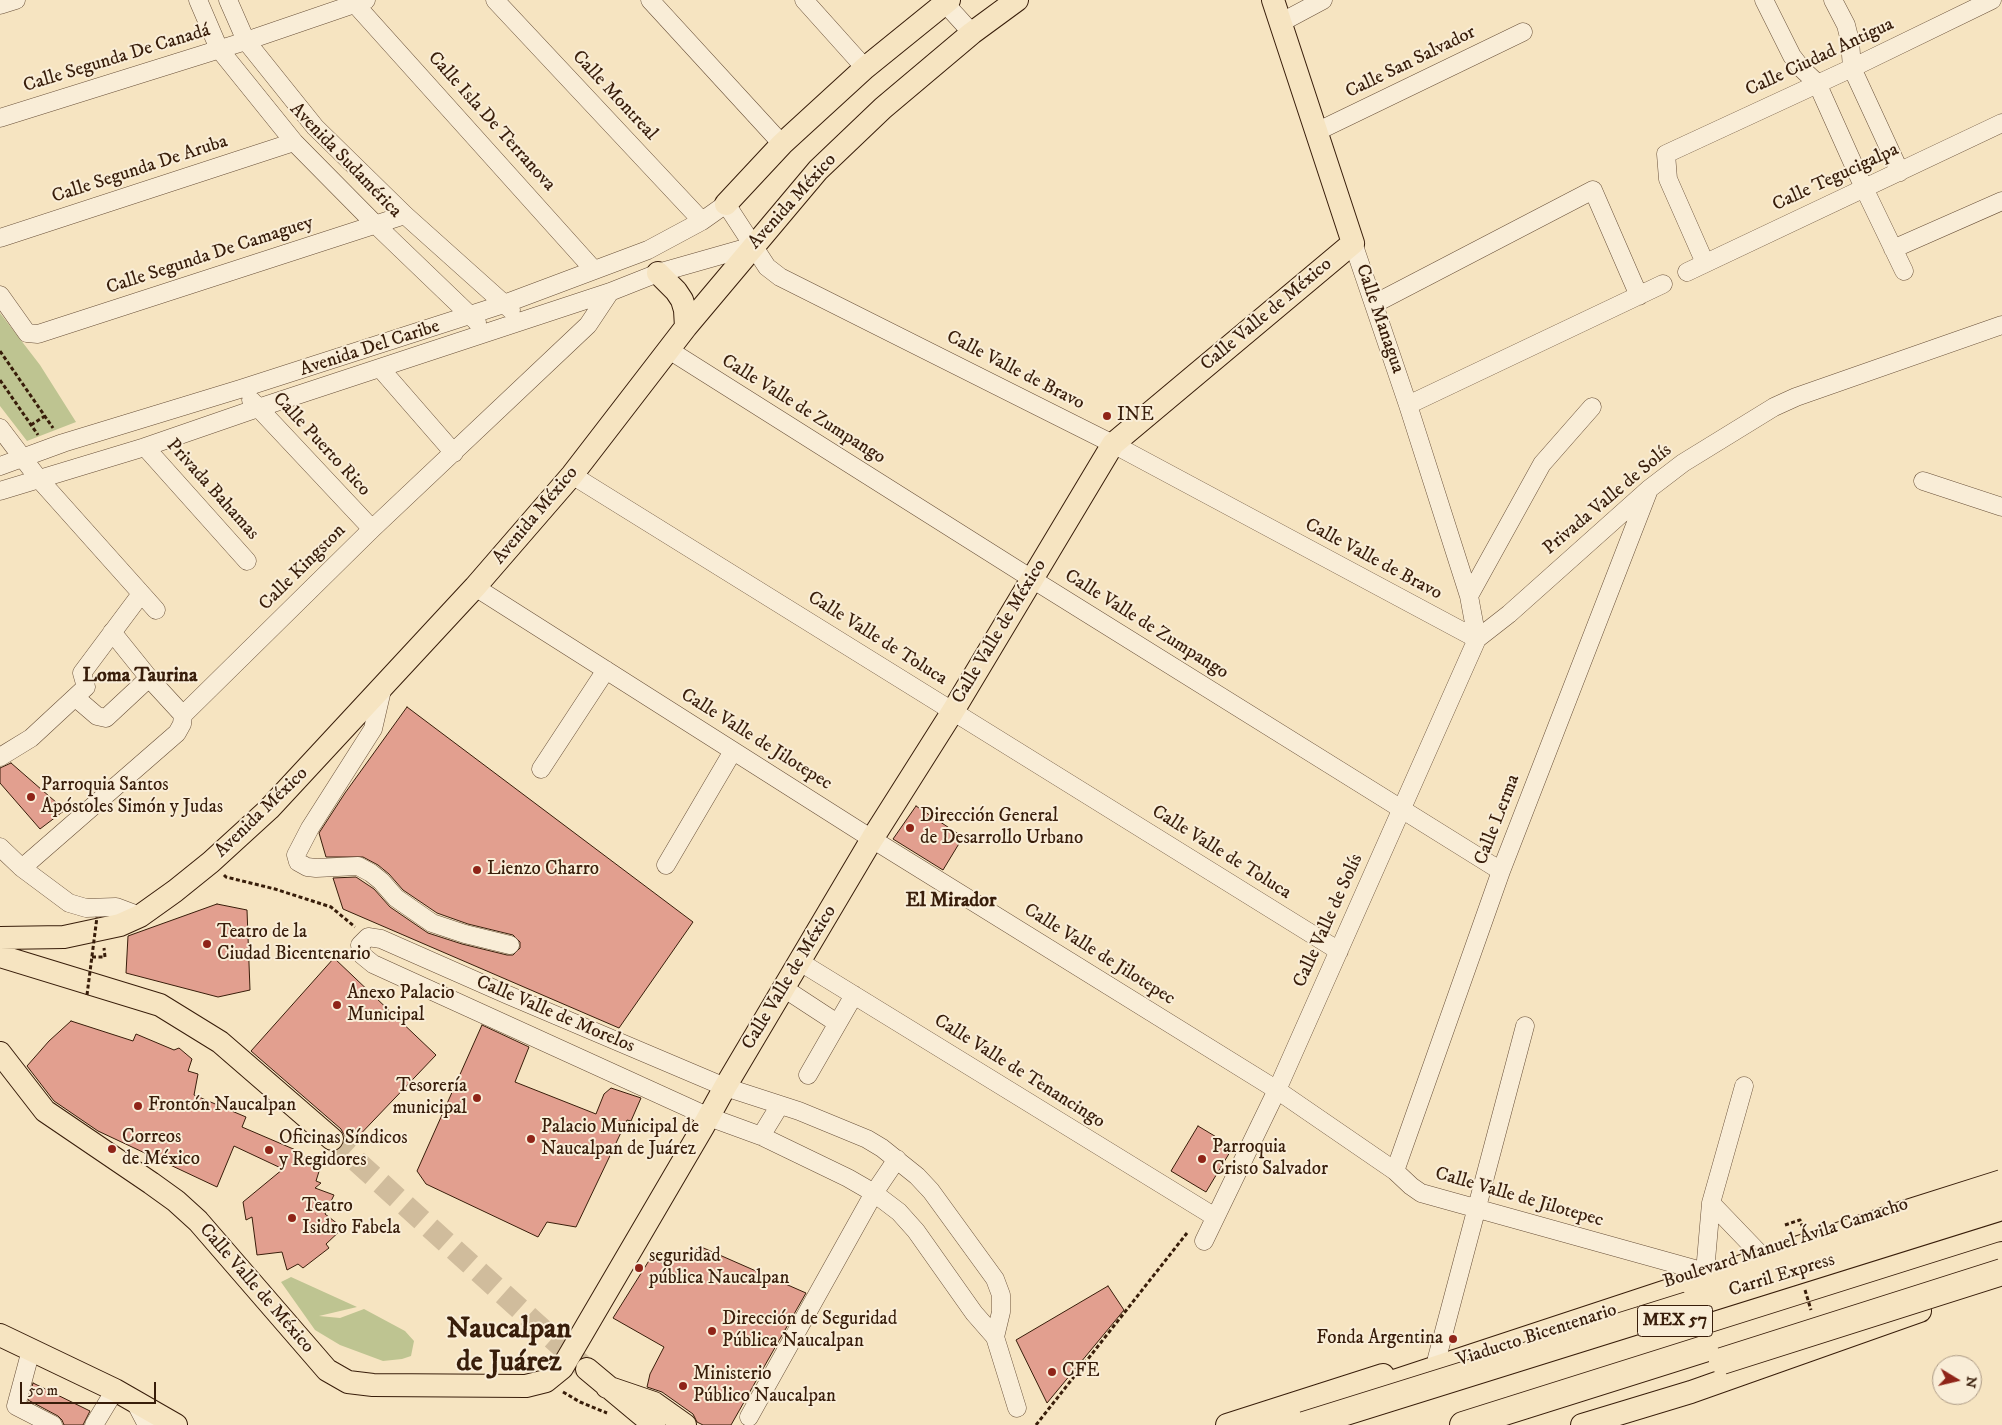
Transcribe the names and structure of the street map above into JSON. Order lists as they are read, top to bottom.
{
  "streets": {
    "highway": [
      "Boulevard Manuel Ávila Camacho",
      "Carril Express",
      "MEX 57",
      "Viaducto Bicentenario"
    ],
    "main road": ["Avenida México", "Calle Valle de México", "Calle Managua"],
    "street": [
      "Calle Ciudad Antigua",
      "Calle Segunda De Canadá",
      "Calle San Salvador",
      "Calle Montreal",
      "Calle Isla De Terranova",
      "Avenida Sudamérica",
      "Calle Segunda De Aruba",
      "Calle Tegucigalpa",
      "Calle Segunda De Camaguey",
      "Avenida Del Caribe",
      "Calle Valle de Bravo",
      "Calle Valle de Zumpango",
      "Calle Puerto Rico",
      "Privada Bahamas",
      "Privada Valle de Solís",
      "Calle Kingston",
      "Calle Valle de Toluca",
      "Calle Valle de Jilotepec",
      "Calle Lerma",
      "Calle Valle de Solís",
      "Calle Valle de Morelos",
      "Calle Valle de Tenancingo"
    ]
  },
  "crossings": [
    ["Calle Ciudad Antigua", "Calle Tegucigalpa"],
    ["Calle Segunda De Canadá", "Calle Isla De Terranova"],
    ["Calle Segunda De Canadá", "Avenida Sudamérica"],
    ["Calle San Salvador", "Calle Managua"],
    ["Calle Montreal", "Avenida Del Caribe"],
    ["Calle Isla De Terranova", "Avenida Del Caribe"],
    ["Avenida Sudamérica", "Calle Segunda De Aruba"],
    ["Avenida Sudamérica", "Calle Segunda De Camaguey"],
    ["Avenida Sudamérica", "Avenida Del Caribe"],
    ["Avenida México", "Avenida Del Caribe"],
    ["Avenida México", "Calle Valle de Bravo"],
    ["Avenida México", "Calle Valle de Zumpango"],
    ["Avenida México", "Calle Valle de Toluca"],
    ["Avenida México", "Calle Valle de Jilotepec"],
    ["Calle Valle de México", "Calle Managua"],
    ["Calle Valle de México", "Calle Valle de Bravo"],
    ["Calle Valle de México", "Calle Valle de Zumpango"],
    ["Calle Valle de México", "Calle Valle de Toluca"],
    ["Calle Valle de México", "Calle Valle de Jilotepec"],
    ["Calle Valle de México", "Calle Valle de Morelos"],
    ["Calle Valle de México", "Calle Valle de Tenancingo"],
    ["Calle Managua", "Calle Valle de Bravo"],
    ["Calle Managua", "Privada Valle de Solís"],
    ["Calle Managua", "Calle Valle de Solís"],
    ["Avenida Del Caribe", "Calle Valle de Bravo"],
    ["Avenida Del Caribe", "Calle Puerto Rico"],
    ["Avenida Del Caribe", "Privada Bahamas"],
    ["Avenida Del Caribe", "Calle Kingston"],
    ["Calle Valle de Bravo", "Privada Valle de Solís"],
    ["Calle Valle de Bravo", "Calle Valle de Solís"],
    ["Calle Valle de Zumpango", "Calle Lerma"],
    ["Calle Valle de Zumpango", "Calle Valle de Solís"],
    ["Calle Puerto Rico", "Calle Kingston"],
    ["Privada Valle de Solís", "Calle Lerma"],
    ["Privada Valle de Solís", "Calle Valle de Solís"],
    ["Calle Valle de Toluca", "Calle Valle de Solís"],
    ["Calle Valle de Jilotepec", "Calle Lerma"],
    ["Calle Valle de Jilotepec", "Calle Valle de Solís"],
    ["Calle Valle de Jilotepec", "Boulevard Manuel Ávila Camacho"],
    ["Calle Valle de Solís", "Calle Valle de Tenancingo"]
  ],
  "districts": ["Loma Taurina", "El Mirador", "Naucalpan de Juárez"],
  "places": [
    "INE",
    "Parroquia Santos Apóstoles Simón y Judas",
    "Dirección General de Desarrollo Urbano",
    "Lienzo Charro",
    "Teatro de la Ciudad Bicentenario",
    "Anexo Palacio Municipal",
    "Tesorería municipal",
    "Frontón Naucalpan",
    "Palacio Municipal de Naucalpan de Juárez",
    "Correos de México",
    "Oficinas Síndicos y Regidores",
    "Parroquia Cristo Salvador",
    "Teatro Isidro Fabela",
    "seguridad pública Naucalpan",
    "Dirección de Seguridad Pública Naucalpan",
    "Fonda Argentina",
    "CFE",
    "Ministerio Público Naucalpan"
  ],
  "scale_bar": "50 m",
  "north": "right"
}
